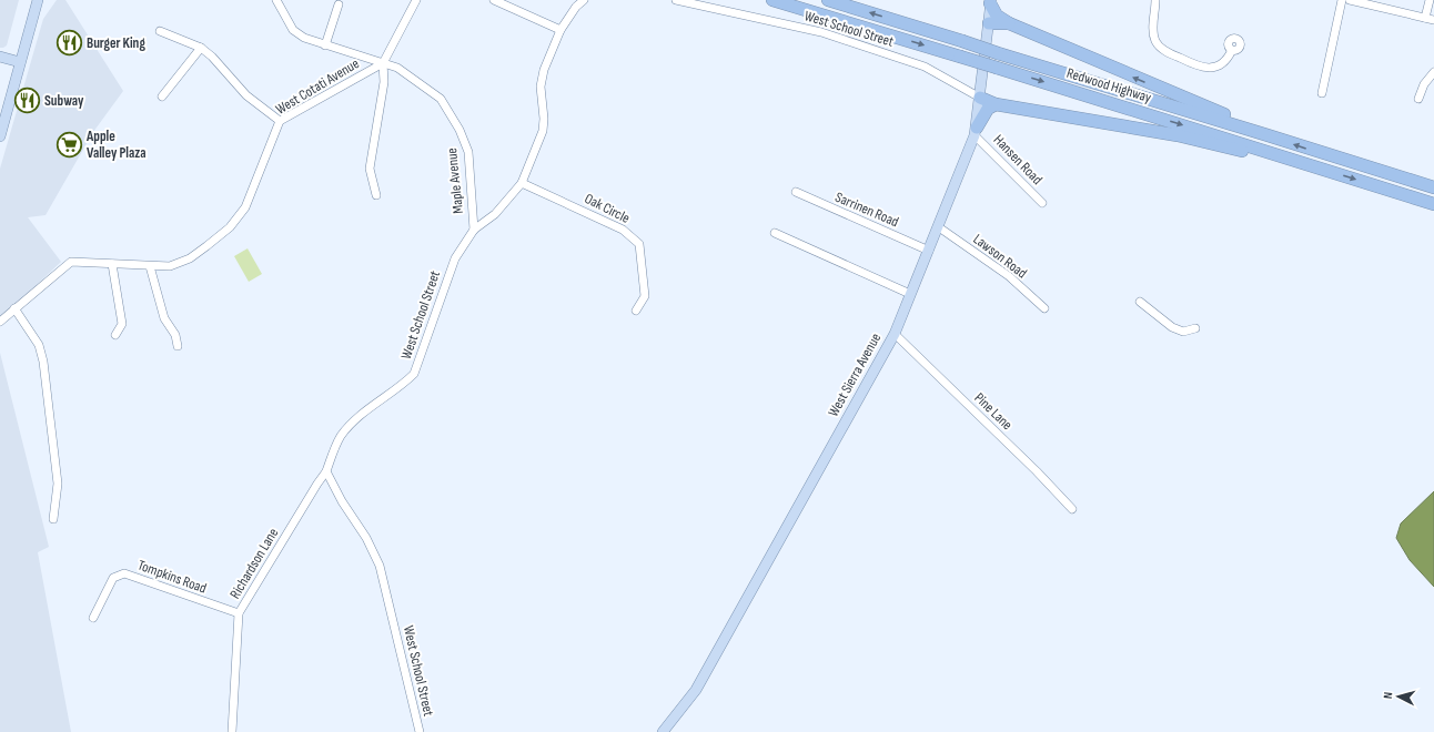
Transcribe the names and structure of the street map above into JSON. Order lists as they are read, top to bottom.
{
  "streets": {
    "highway": ["Redwood Highway"],
    "main road": ["West Sierra Avenue"],
    "street": [
      "West School Street",
      "West Cotati Avenue",
      "Hansen Road",
      "Maple Avenue",
      "Oak Circle",
      "Sarrinen Road",
      "Lawson Road",
      "Pine Lane",
      "Richardson Lane",
      "Tompkins Road"
    ]
  },
  "crossings": [
    ["West School Street", "Maple Avenue"],
    ["West School Street", "Oak Circle"],
    ["West School Street", "West Sierra Avenue"],
    ["West School Street", "Richardson Lane"],
    ["West Cotati Avenue", "Maple Avenue"],
    ["Hansen Road", "West Sierra Avenue"],
    ["Sarrinen Road", "West Sierra Avenue"],
    ["Lawson Road", "West Sierra Avenue"],
    ["West Sierra Avenue", "Pine Lane"],
    ["Richardson Lane", "Tompkins Road"]
  ],
  "places": {
    "restaurant": ["Burger King", "Subway"],
    "supermarket": ["Apple Valley Plaza"]
  },
  "north": "left"
}
